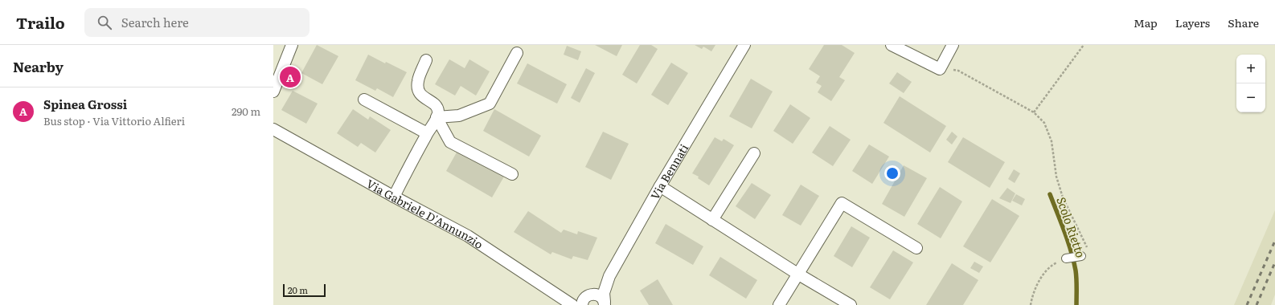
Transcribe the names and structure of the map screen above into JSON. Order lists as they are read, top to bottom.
{
  "streets": {
    "street": ["Via Bennati", "Via Gabriele D'Annunzio"]
  },
  "water": ["Scolo Rietto"],
  "scale_bar": "20 m",
  "page": {
    "header": "Trailo",
    "search": "Search here",
    "nav": ["Map", "Layers", "Share"],
    "heading": "Nearby",
    "map_buttons": ["+", "−"],
    "pins": "A",
    "list": [
      {
        "mark": "A",
        "name": "Spinea Grossi",
        "note": "Bus stop · Via Vittorio Alfieri",
        "value": "290 m"
      }
    ],
    "scale": "20 m"
  }
}
